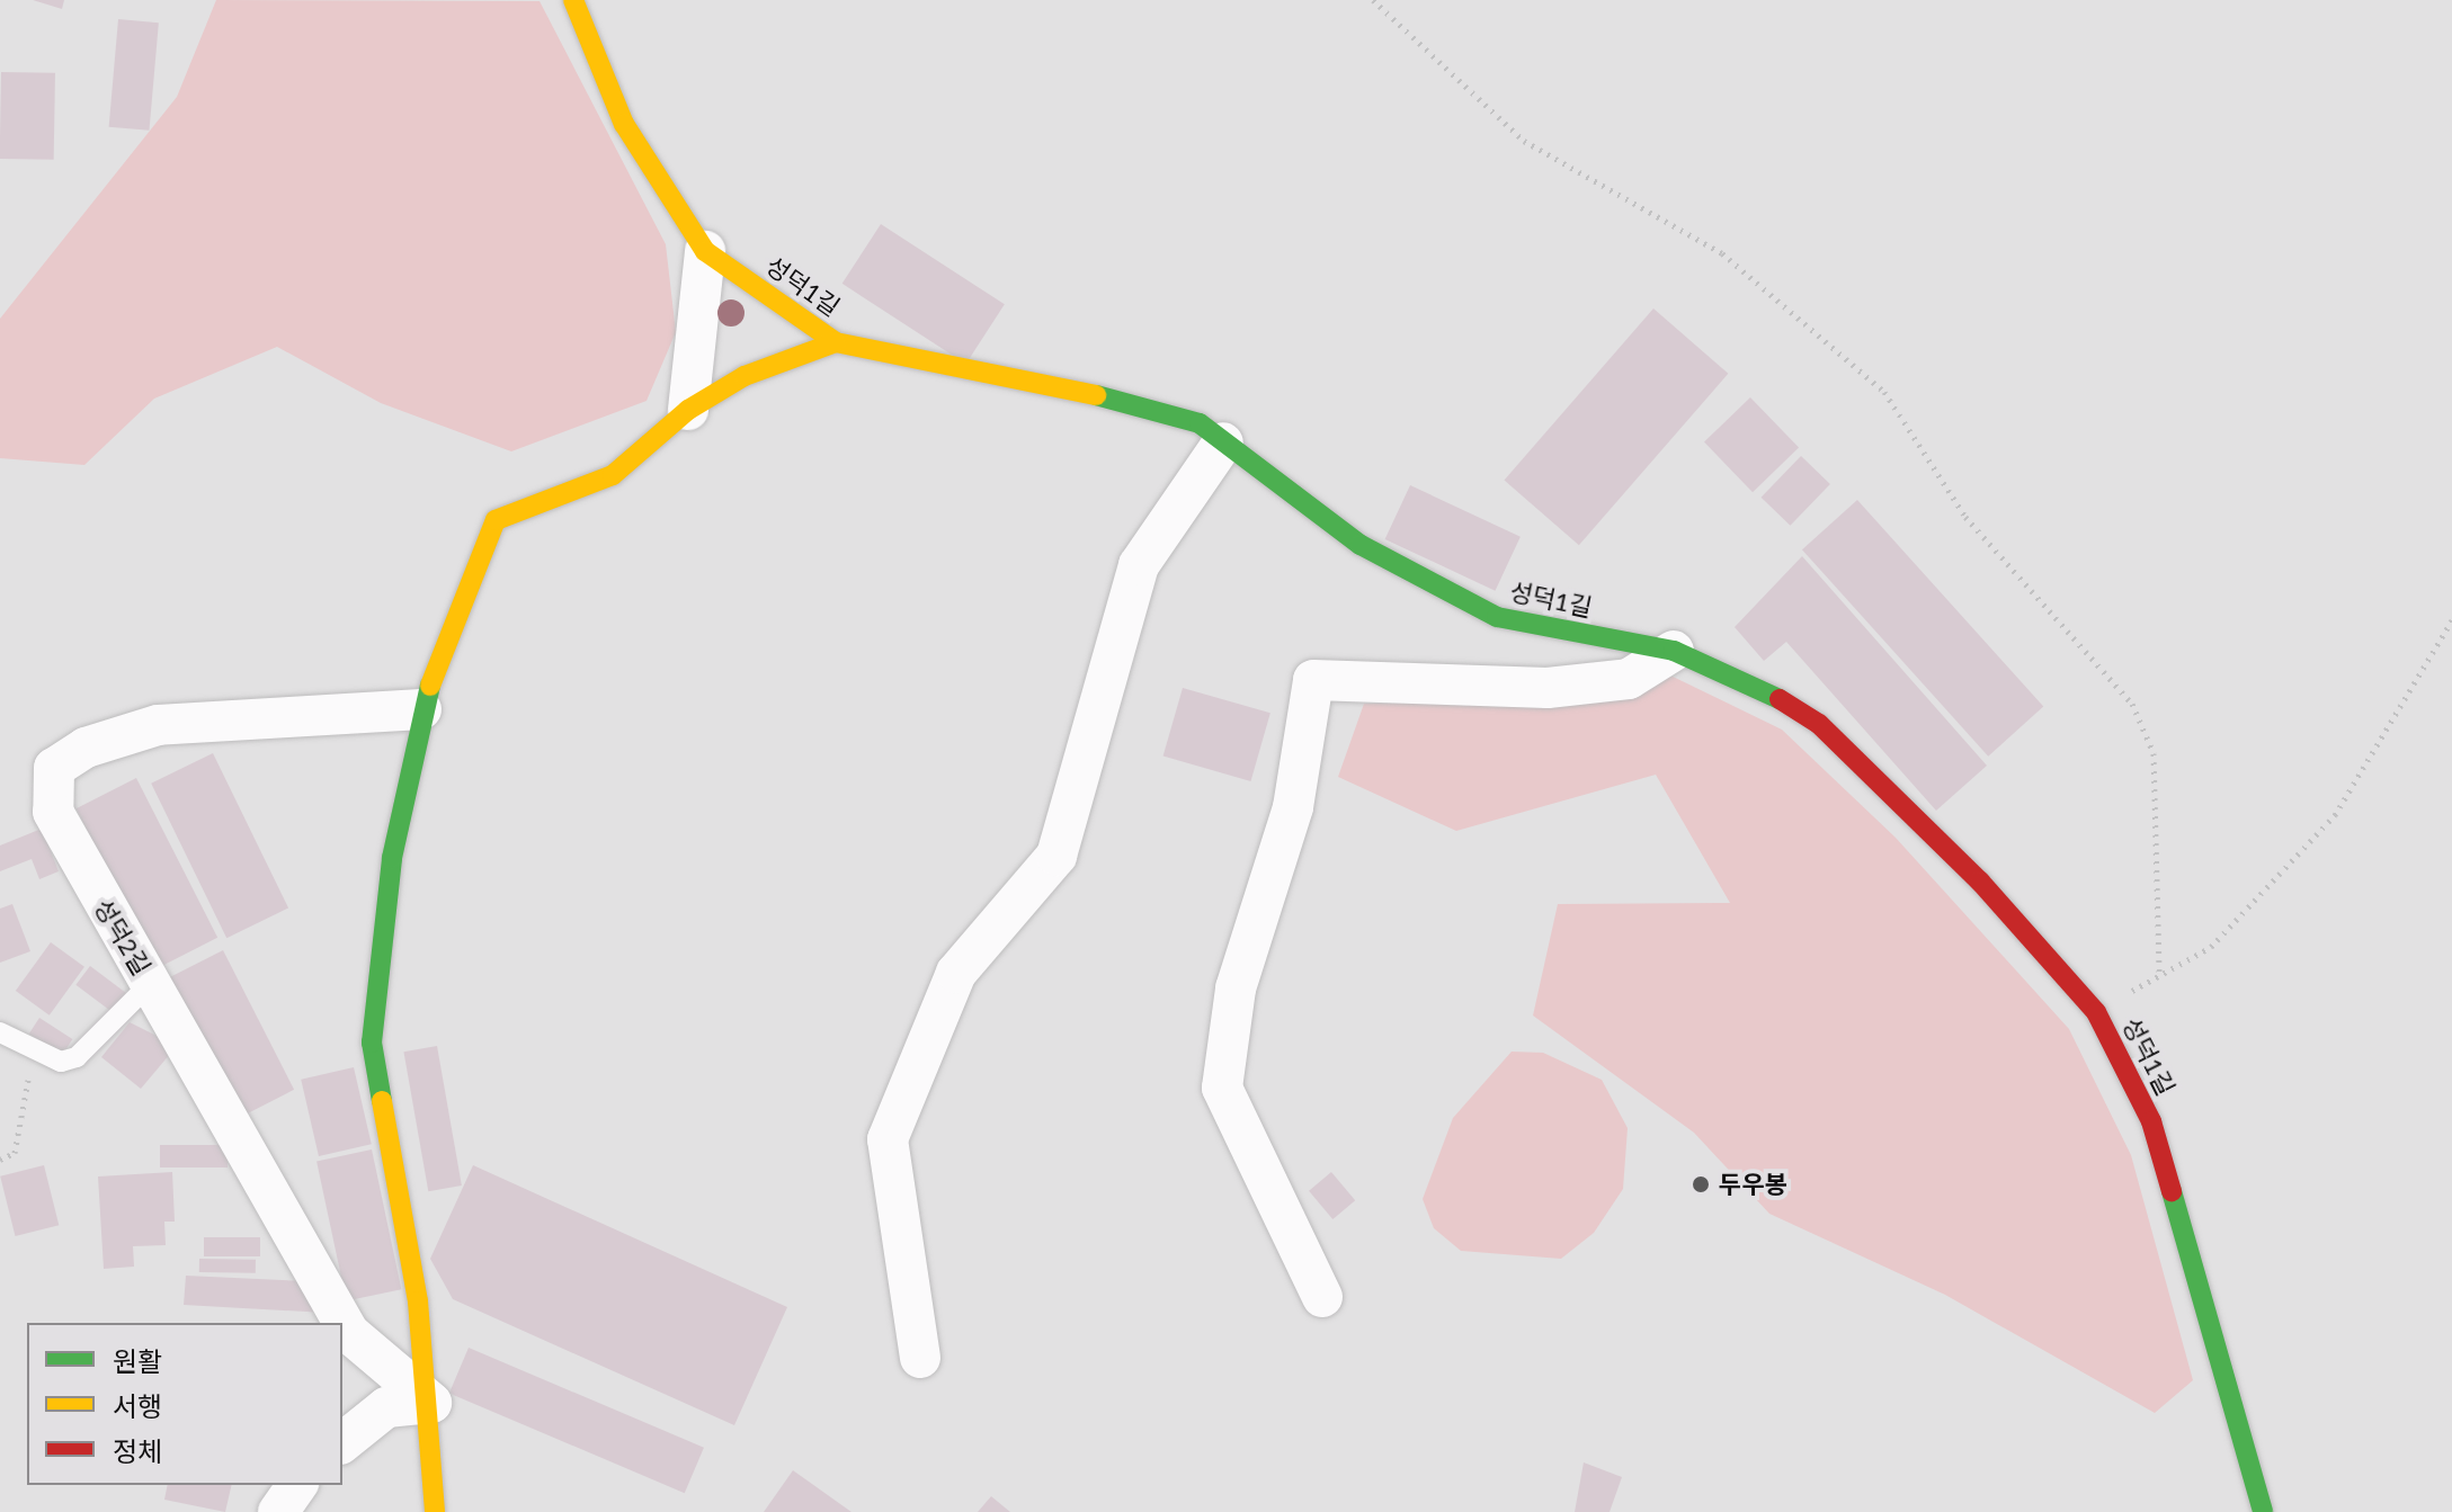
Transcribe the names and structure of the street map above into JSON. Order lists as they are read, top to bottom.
{
  "streets": {
    "street": ["성덕1길", "성덕2길"]
  },
  "places": ["두우봉"],
  "legend": ["원활", "서행", "정체"]
}
